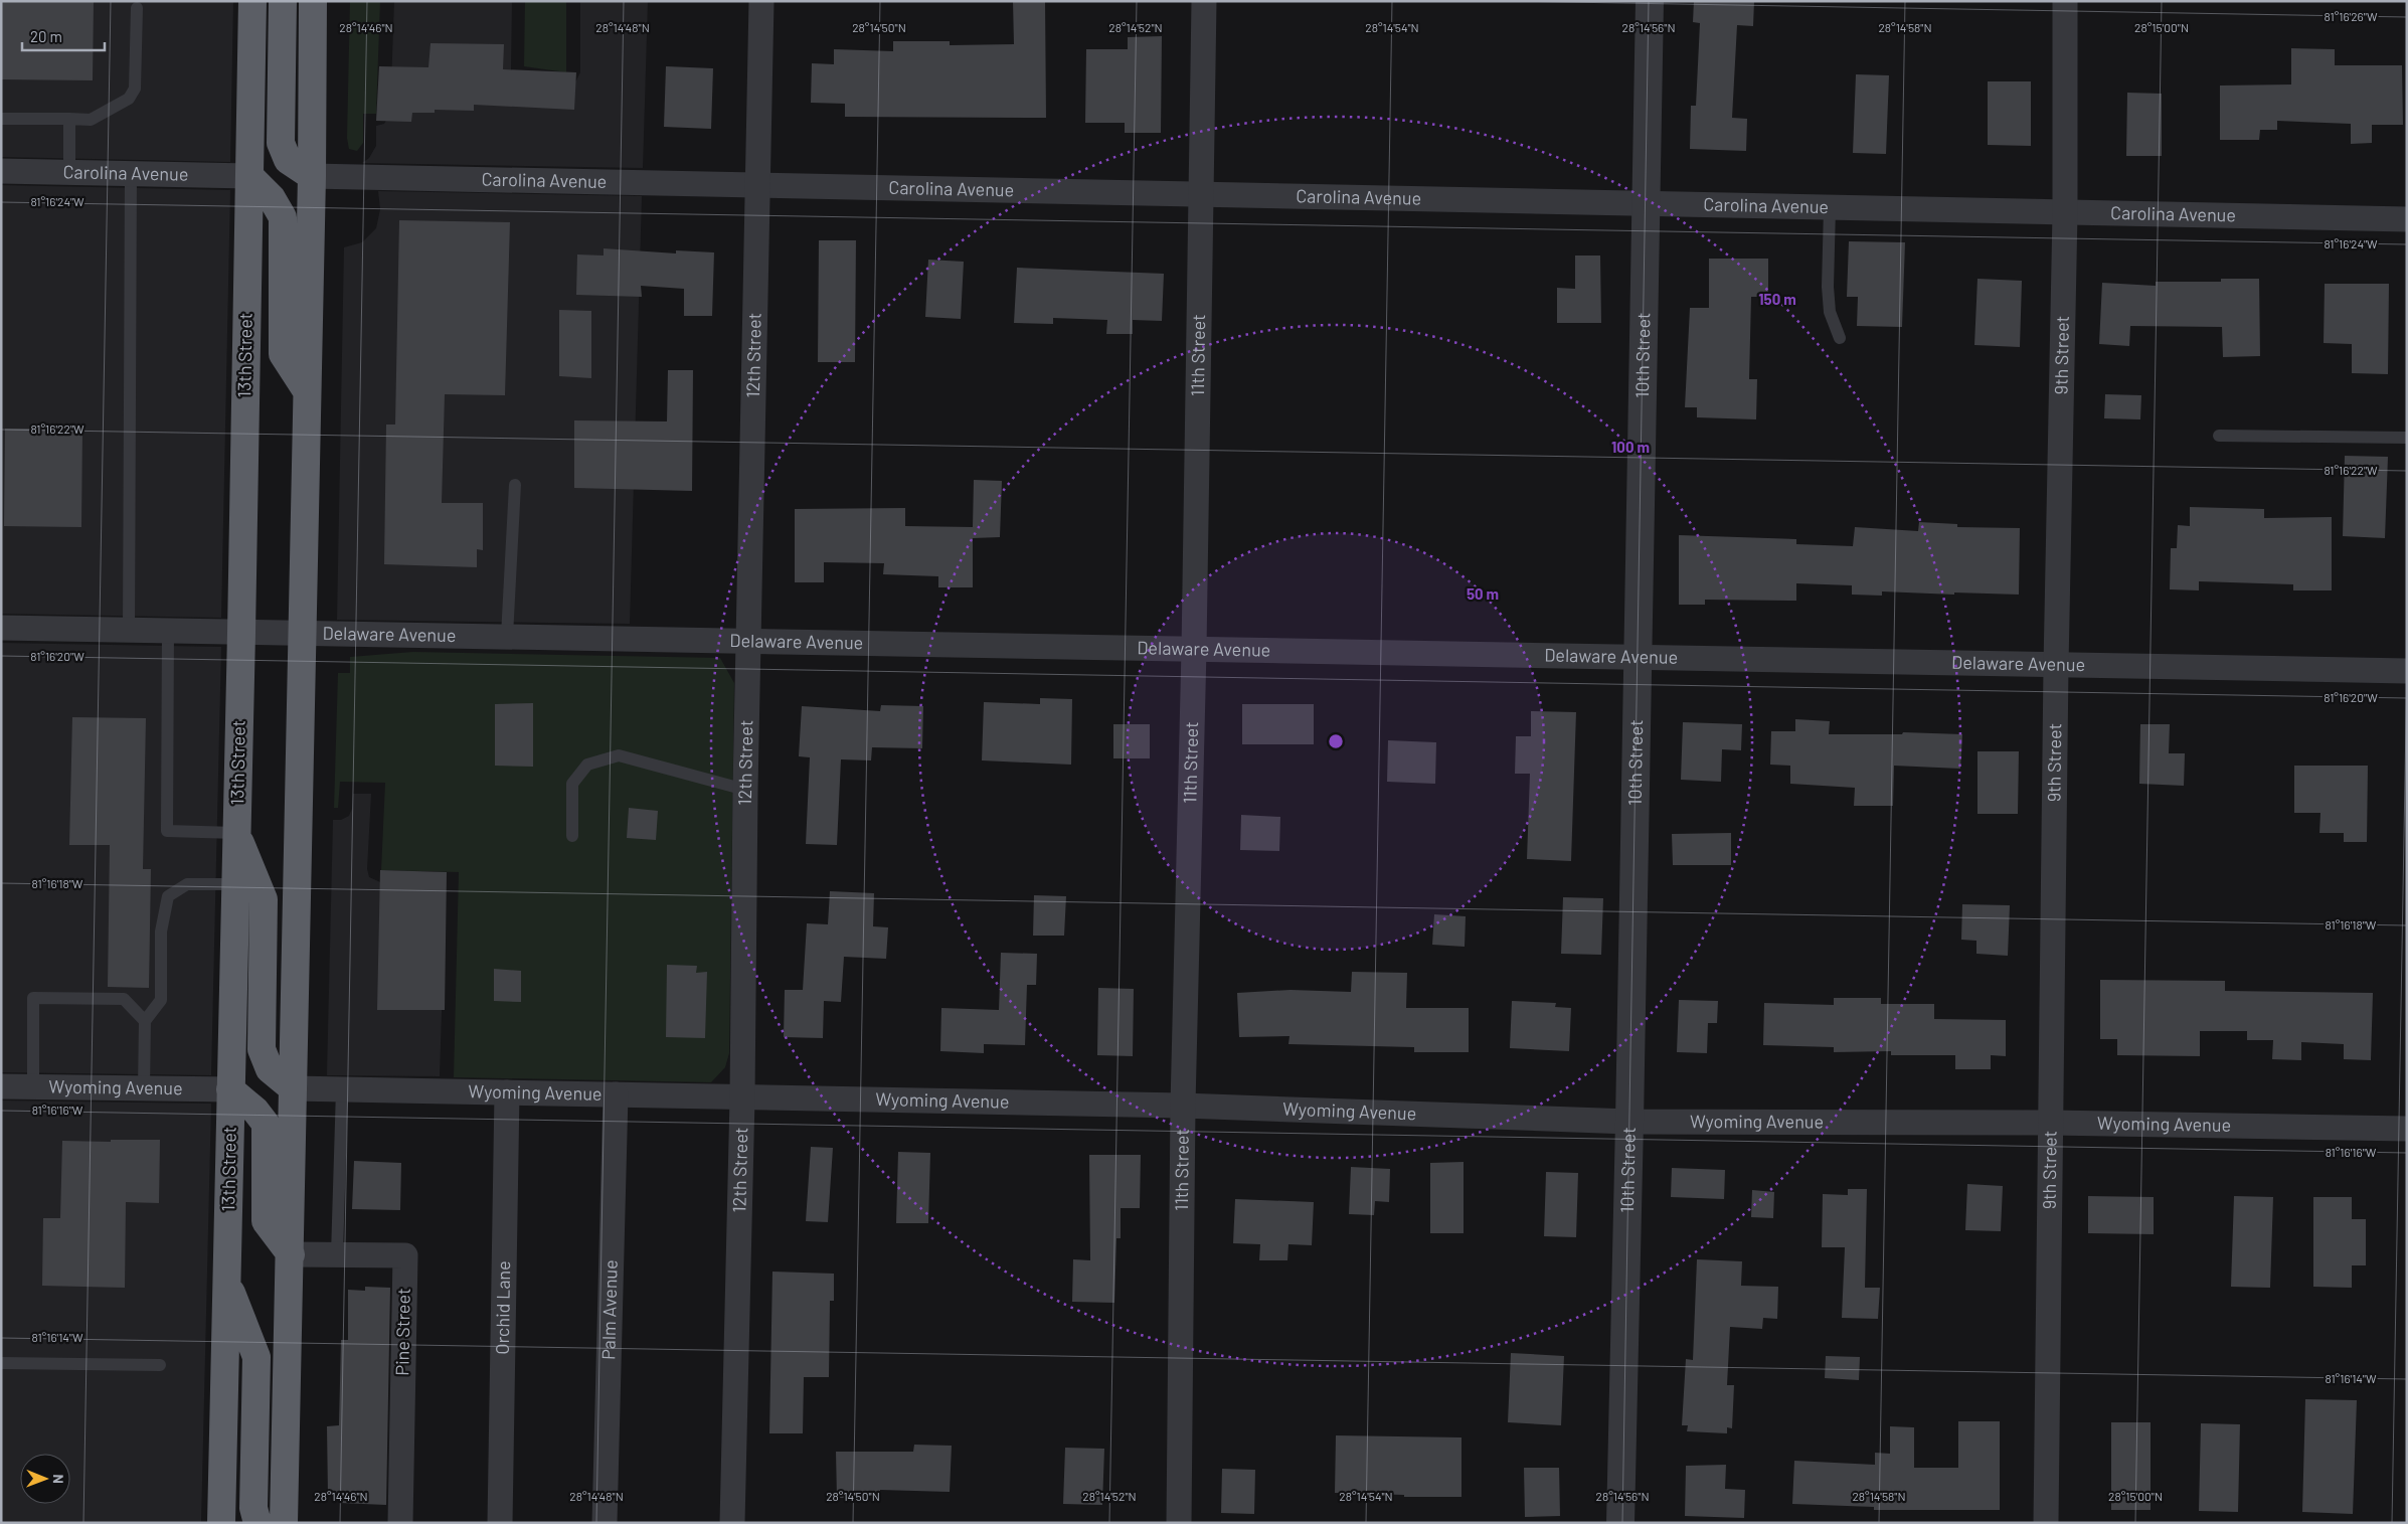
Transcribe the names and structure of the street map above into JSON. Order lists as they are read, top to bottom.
{
  "streets": {
    "highway": ["13th Street"],
    "street": [
      "Carolina Avenue",
      "12th Street",
      "11th Street",
      "10th Street",
      "9th Street",
      "Delaware Avenue",
      "Wyoming Avenue",
      "Orchid Lane",
      "Palm Avenue",
      "Pine Street"
    ]
  },
  "crossings": [
    ["Carolina Avenue", "13th Street"],
    ["Carolina Avenue", "12th Street"],
    ["Carolina Avenue", "11th Street"],
    ["Carolina Avenue", "10th Street"],
    ["Carolina Avenue", "9th Street"],
    ["13th Street", "Delaware Avenue"],
    ["13th Street", "Wyoming Avenue"],
    ["12th Street", "Delaware Avenue"],
    ["12th Street", "Wyoming Avenue"],
    ["11th Street", "Delaware Avenue"],
    ["11th Street", "Wyoming Avenue"],
    ["10th Street", "Delaware Avenue"],
    ["10th Street", "Wyoming Avenue"],
    ["9th Street", "Delaware Avenue"],
    ["9th Street", "Wyoming Avenue"],
    ["Wyoming Avenue", "Orchid Lane"],
    ["Wyoming Avenue", "Palm Avenue"]
  ],
  "scale_bar": "20 m",
  "north": "right",
  "coordinates": [
    "81°16'26\"W",
    "28°14'46\"N",
    "28°14'48\"N",
    "28°14'50\"N",
    "28°14'52\"N",
    "28°14'54\"N",
    "28°14'56\"N",
    "28°14'58\"N",
    "28°15'00\"N",
    "81°16'24\"W",
    "81°16'22\"W",
    "81°16'20\"W",
    "81°16'18\"W",
    "81°16'16\"W",
    "81°16'14\"W"
  ],
  "rings": ["150 m", "100 m", "50 m"]
}
